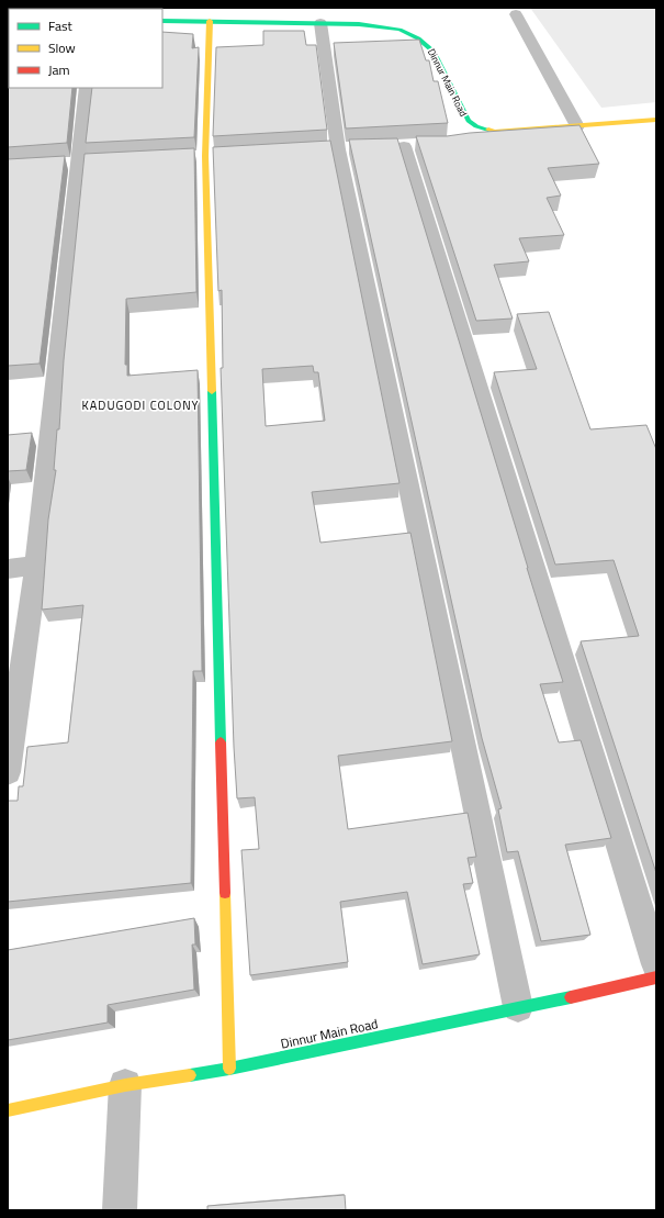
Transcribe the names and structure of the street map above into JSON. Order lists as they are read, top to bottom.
{
  "streets": {
    "street": ["Dinnur Main Road"]
  },
  "districts": ["KADUGODI COLONY"],
  "legend": ["Fast", "Slow", "Jam"]
}
